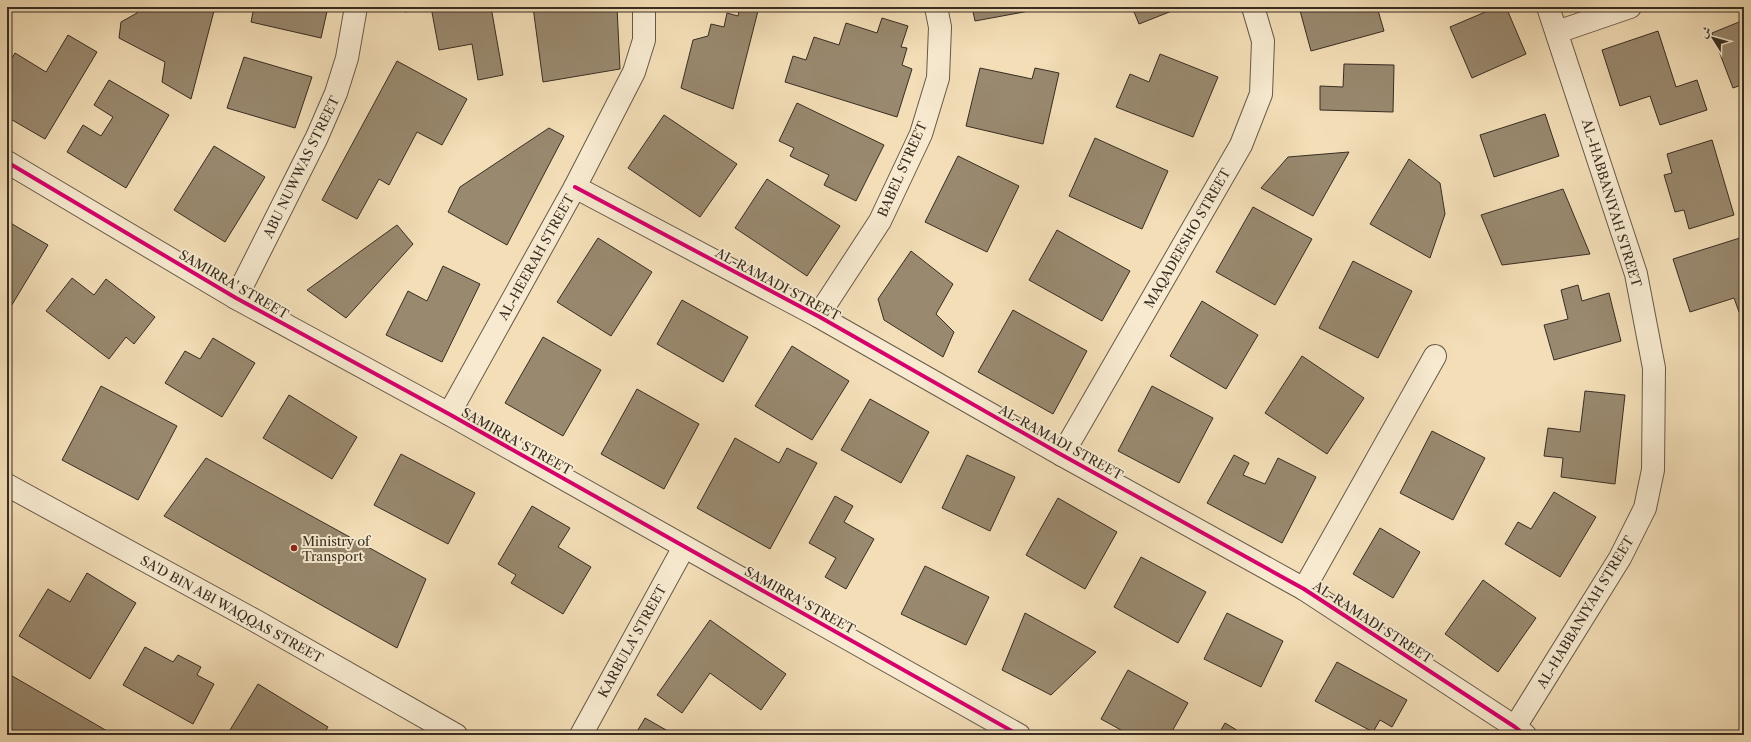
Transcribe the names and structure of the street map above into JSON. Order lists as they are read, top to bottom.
{
  "streets": {
    "street": [
      "ABU NUWWAS STREET",
      "BABEL STREET",
      "AL-HABBANIYAH STREET",
      "MAQADEESHO STREET",
      "AL-HEERAH STREET",
      "SAMIRRA' STREET",
      "AL-RAMADI STREET",
      "SA'D BIN ABI WAQQAS STREET",
      "KARBULA' STREET"
    ]
  },
  "crossings": [
    ["ABU NUWWAS STREET", "SAMIRRA' STREET"],
    ["BABEL STREET", "AL-RAMADI STREET"],
    ["AL-HABBANIYAH STREET", "AL-RAMADI STREET"],
    ["MAQADEESHO STREET", "AL-RAMADI STREET"],
    ["AL-HEERAH STREET", "SAMIRRA' STREET"],
    ["AL-HEERAH STREET", "AL-RAMADI STREET"],
    ["SAMIRRA' STREET", "KARBULA' STREET"]
  ],
  "places": ["Ministry of Transport"],
  "north": "top left"
}
